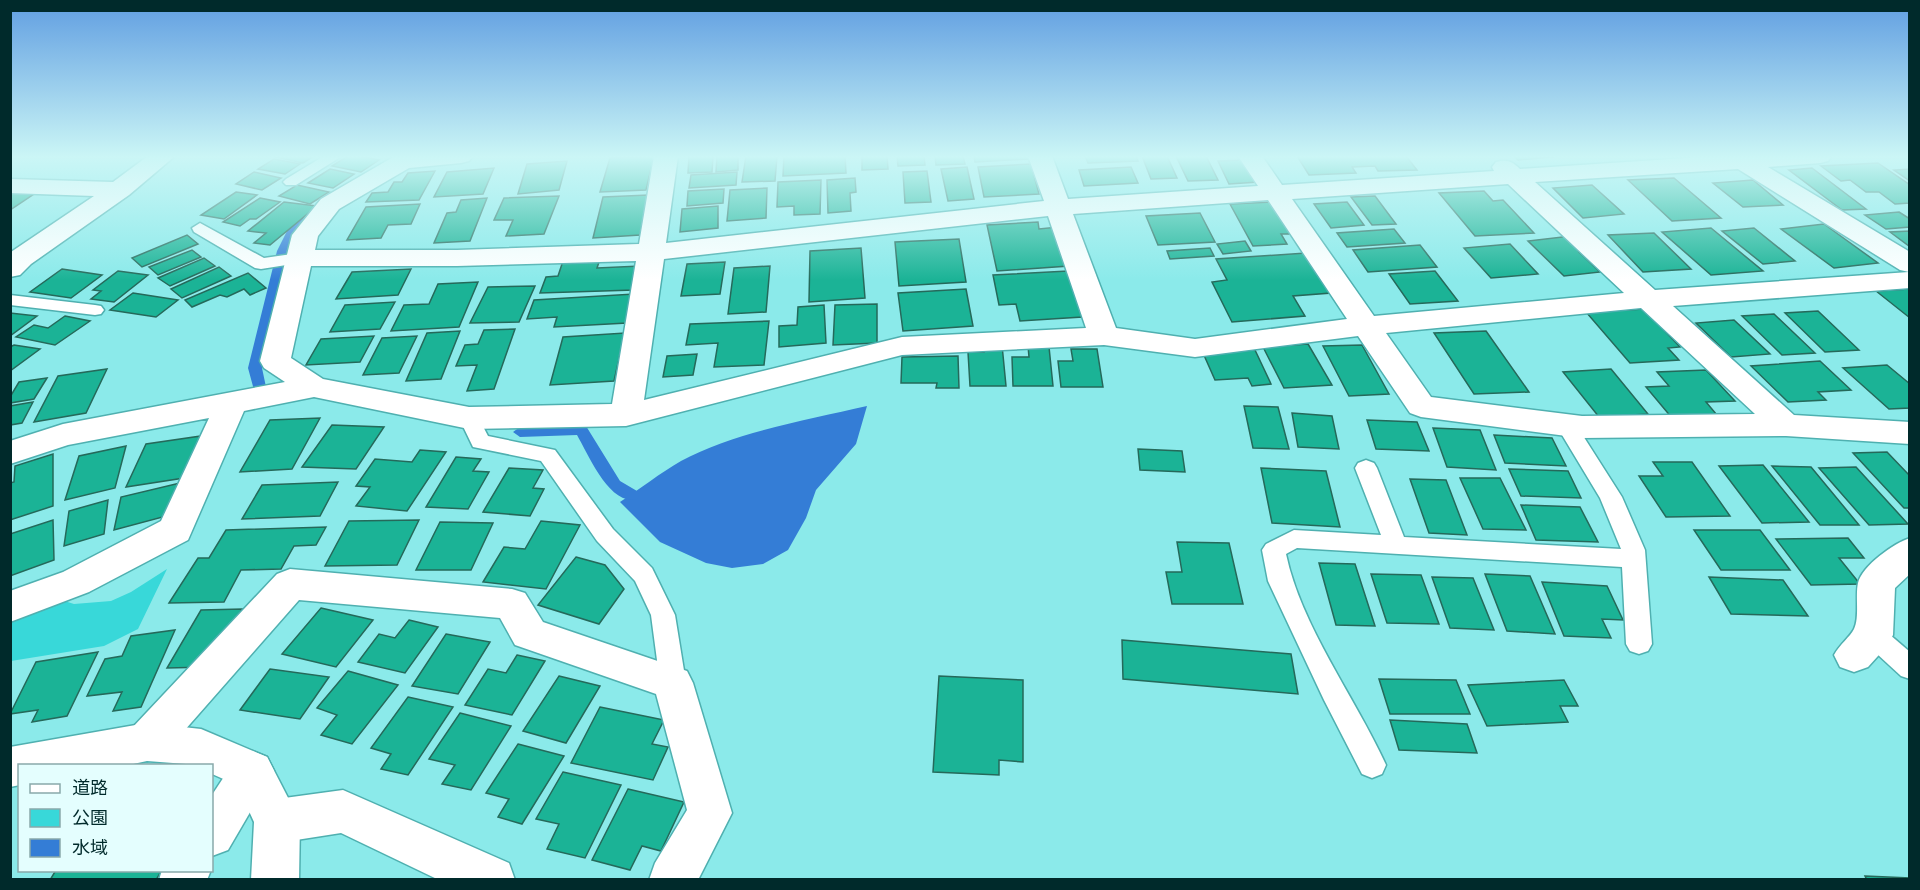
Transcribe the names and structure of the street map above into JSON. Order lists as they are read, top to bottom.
{
  "legend": ["道路", "公園", "水域"]
}
